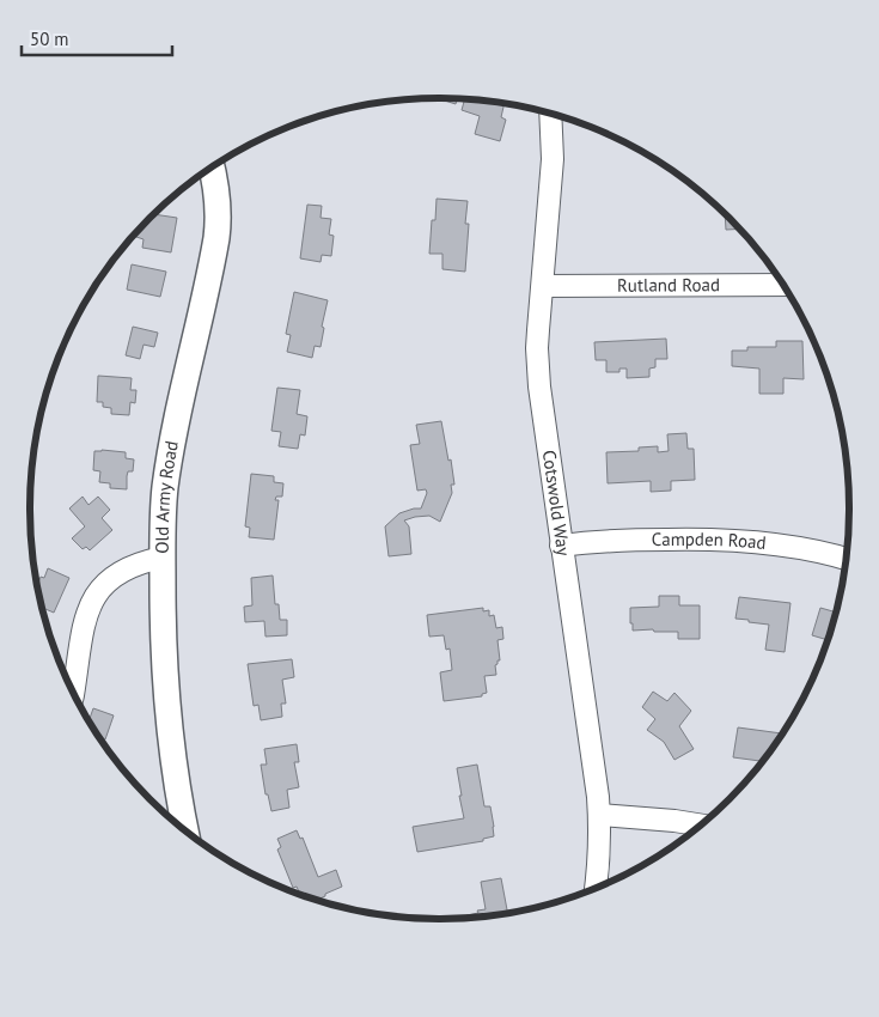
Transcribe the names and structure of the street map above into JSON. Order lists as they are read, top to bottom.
{
  "streets": {
    "street": [
      "Rutland Road",
      "Old Army Road",
      "Cotswold Way",
      "Campden Road"
    ]
  },
  "crossings": [
    ["Rutland Road", "Cotswold Way"],
    ["Cotswold Way", "Campden Road"]
  ],
  "scale_bar": "50 m"
}
